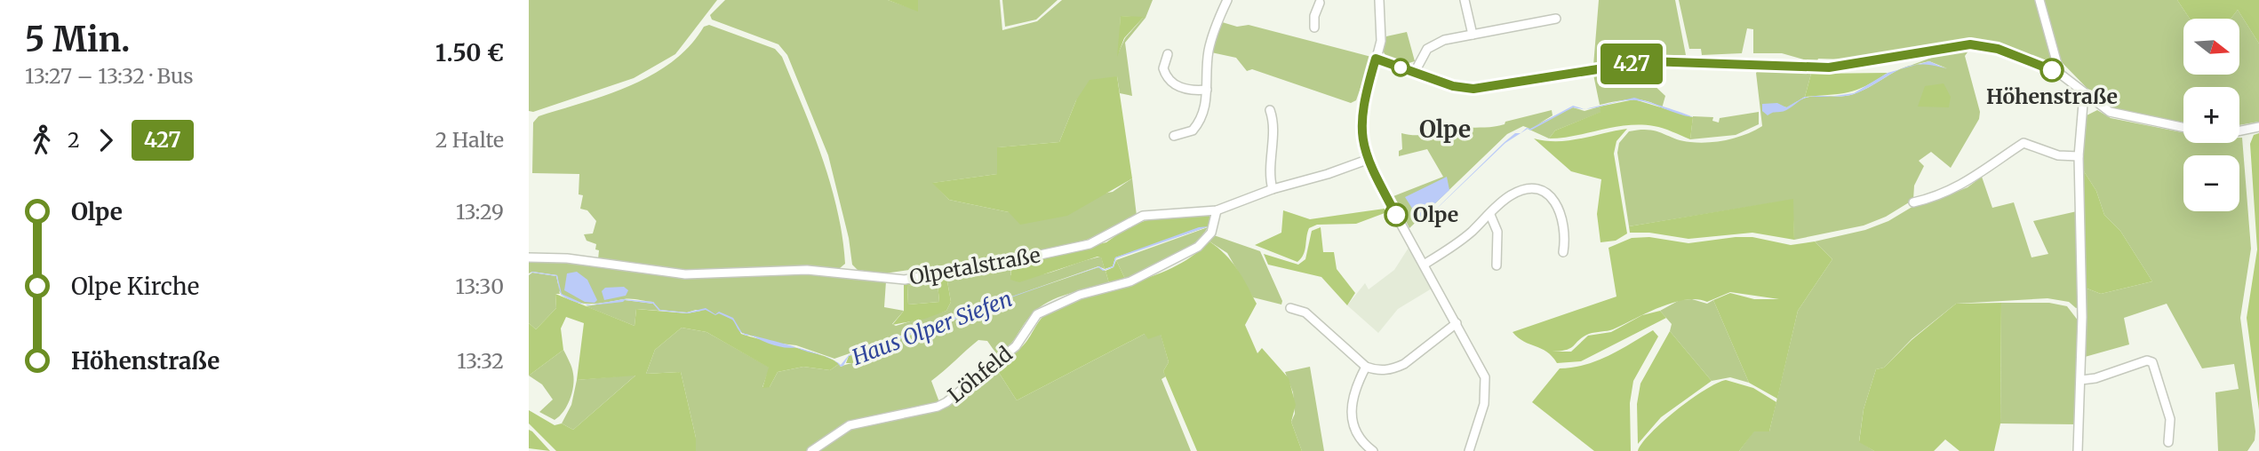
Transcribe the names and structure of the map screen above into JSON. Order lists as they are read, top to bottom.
{
  "streets": {
    "street": ["Olpetalstraße", "Löhfeld"]
  },
  "crossings": [
    ["Olpetalstraße", "Löhfeld"]
  ],
  "districts": ["Olpe"],
  "water": ["Haus Olper Siefen"],
  "places": ["Höhenstraße", "Olpe"],
  "lines": ["bus line 427"],
  "north": "right",
  "page": {
    "heading": ["5 Min.", "13:27 – 13:32 · Bus", "1.50 €"],
    "on_map": "427",
    "map_buttons": ["+", "−"],
    "legs": ["2", "427", "2 Halte"],
    "list": [
      {
        "name": "Olpe",
        "value": "13:29"
      },
      {
        "name": "Olpe Kirche",
        "value": "13:30"
      },
      {
        "name": "Höhenstraße",
        "value": "13:32"
      }
    ]
  }
}
